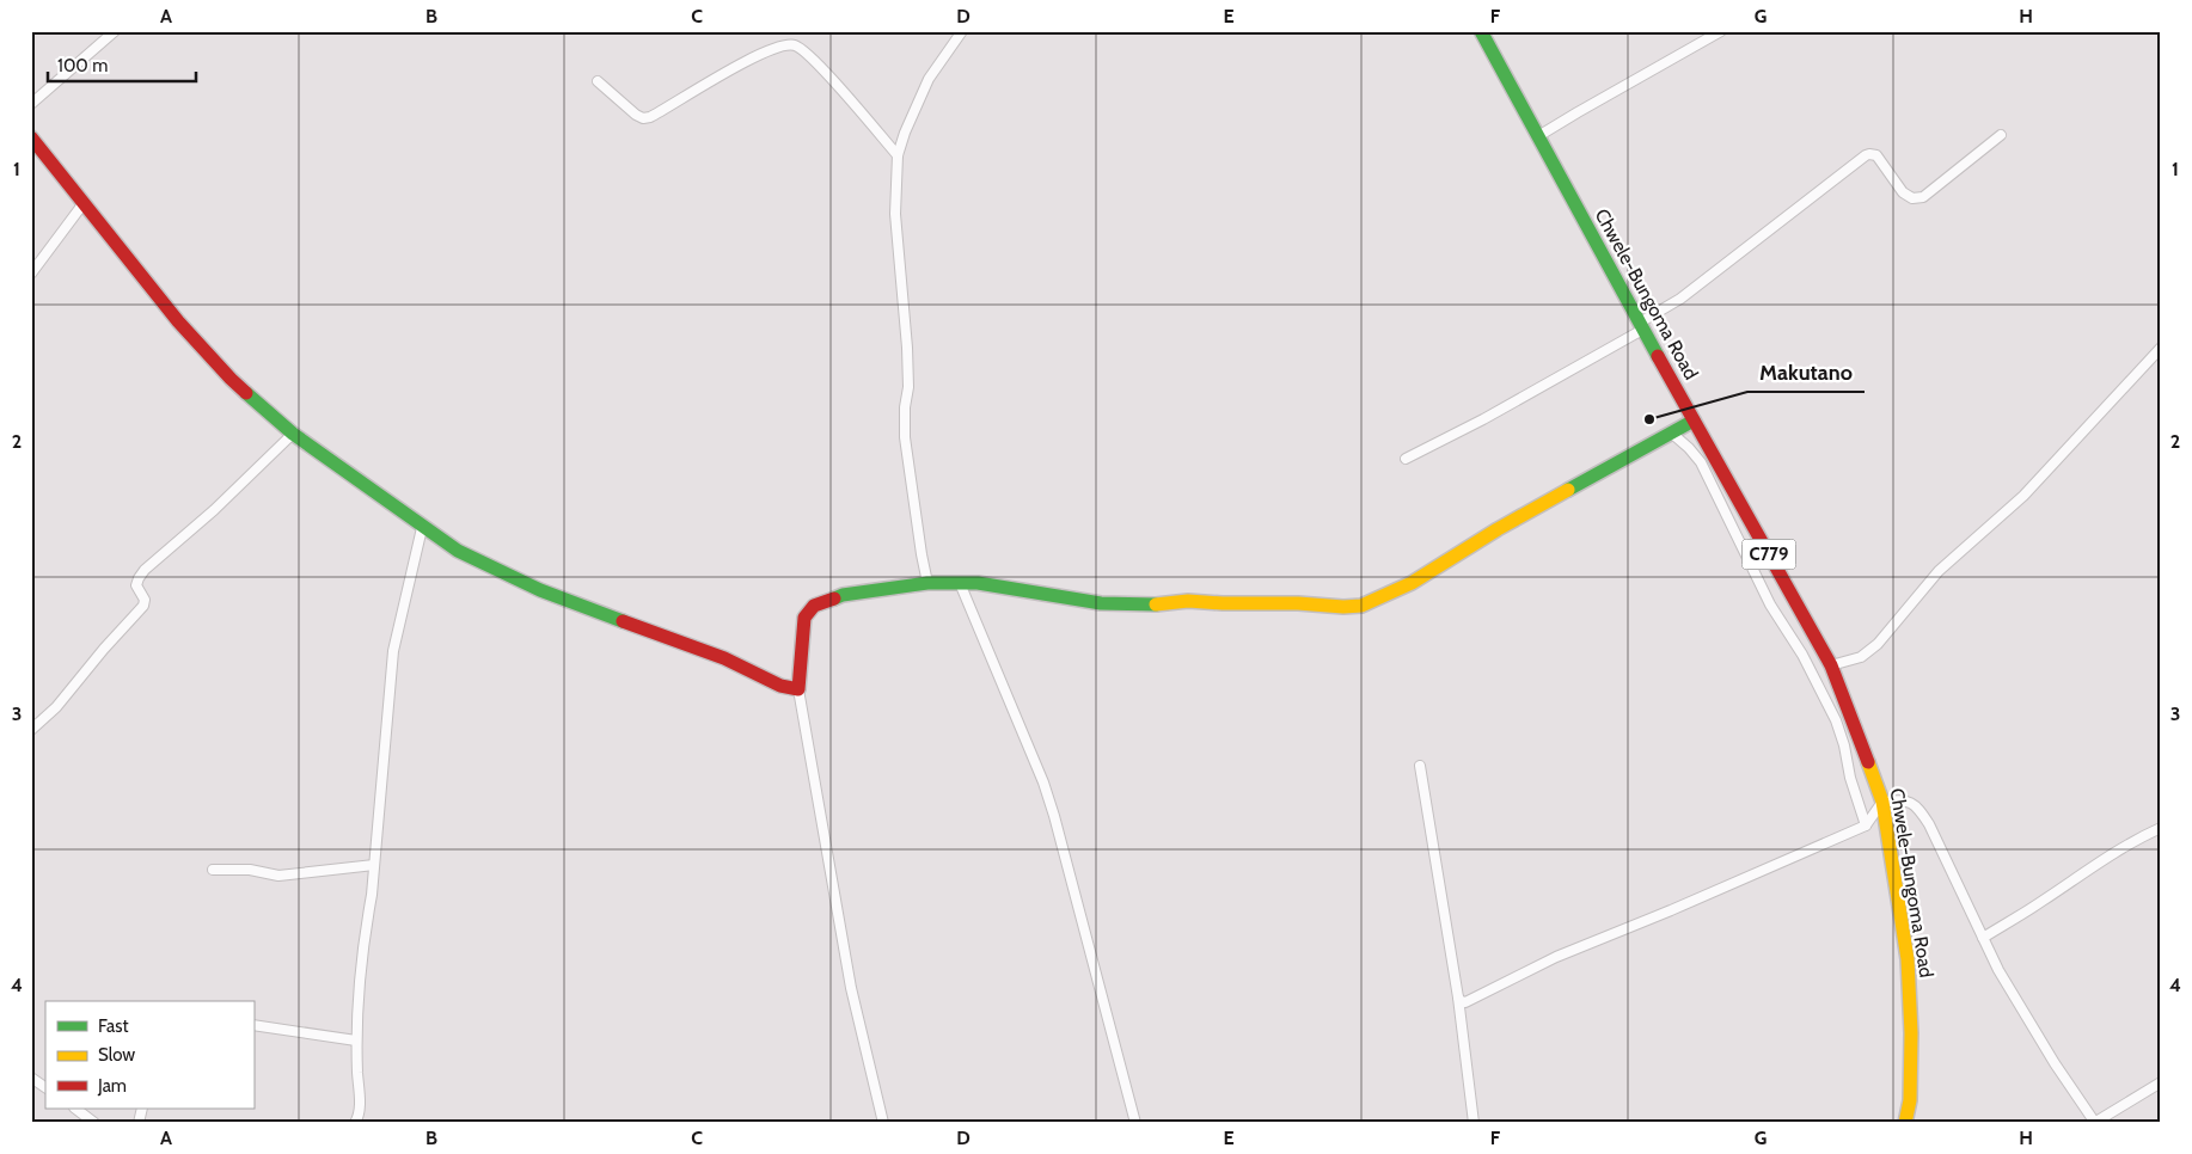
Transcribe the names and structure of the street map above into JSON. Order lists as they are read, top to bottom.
{
  "streets": {
    "street": ["Chwele-Bungoma Road", "C779"]
  },
  "places": ["Makutano"],
  "legend": ["Fast", "Slow", "Jam"],
  "scale_bar": "100 m",
  "grid": {
    "columns": [
      "A",
      "B",
      "C",
      "D",
      "E",
      "F",
      "G",
      "H"
    ],
    "rows": [
      "1",
      "2",
      "3",
      "4"
    ]
  }
}
